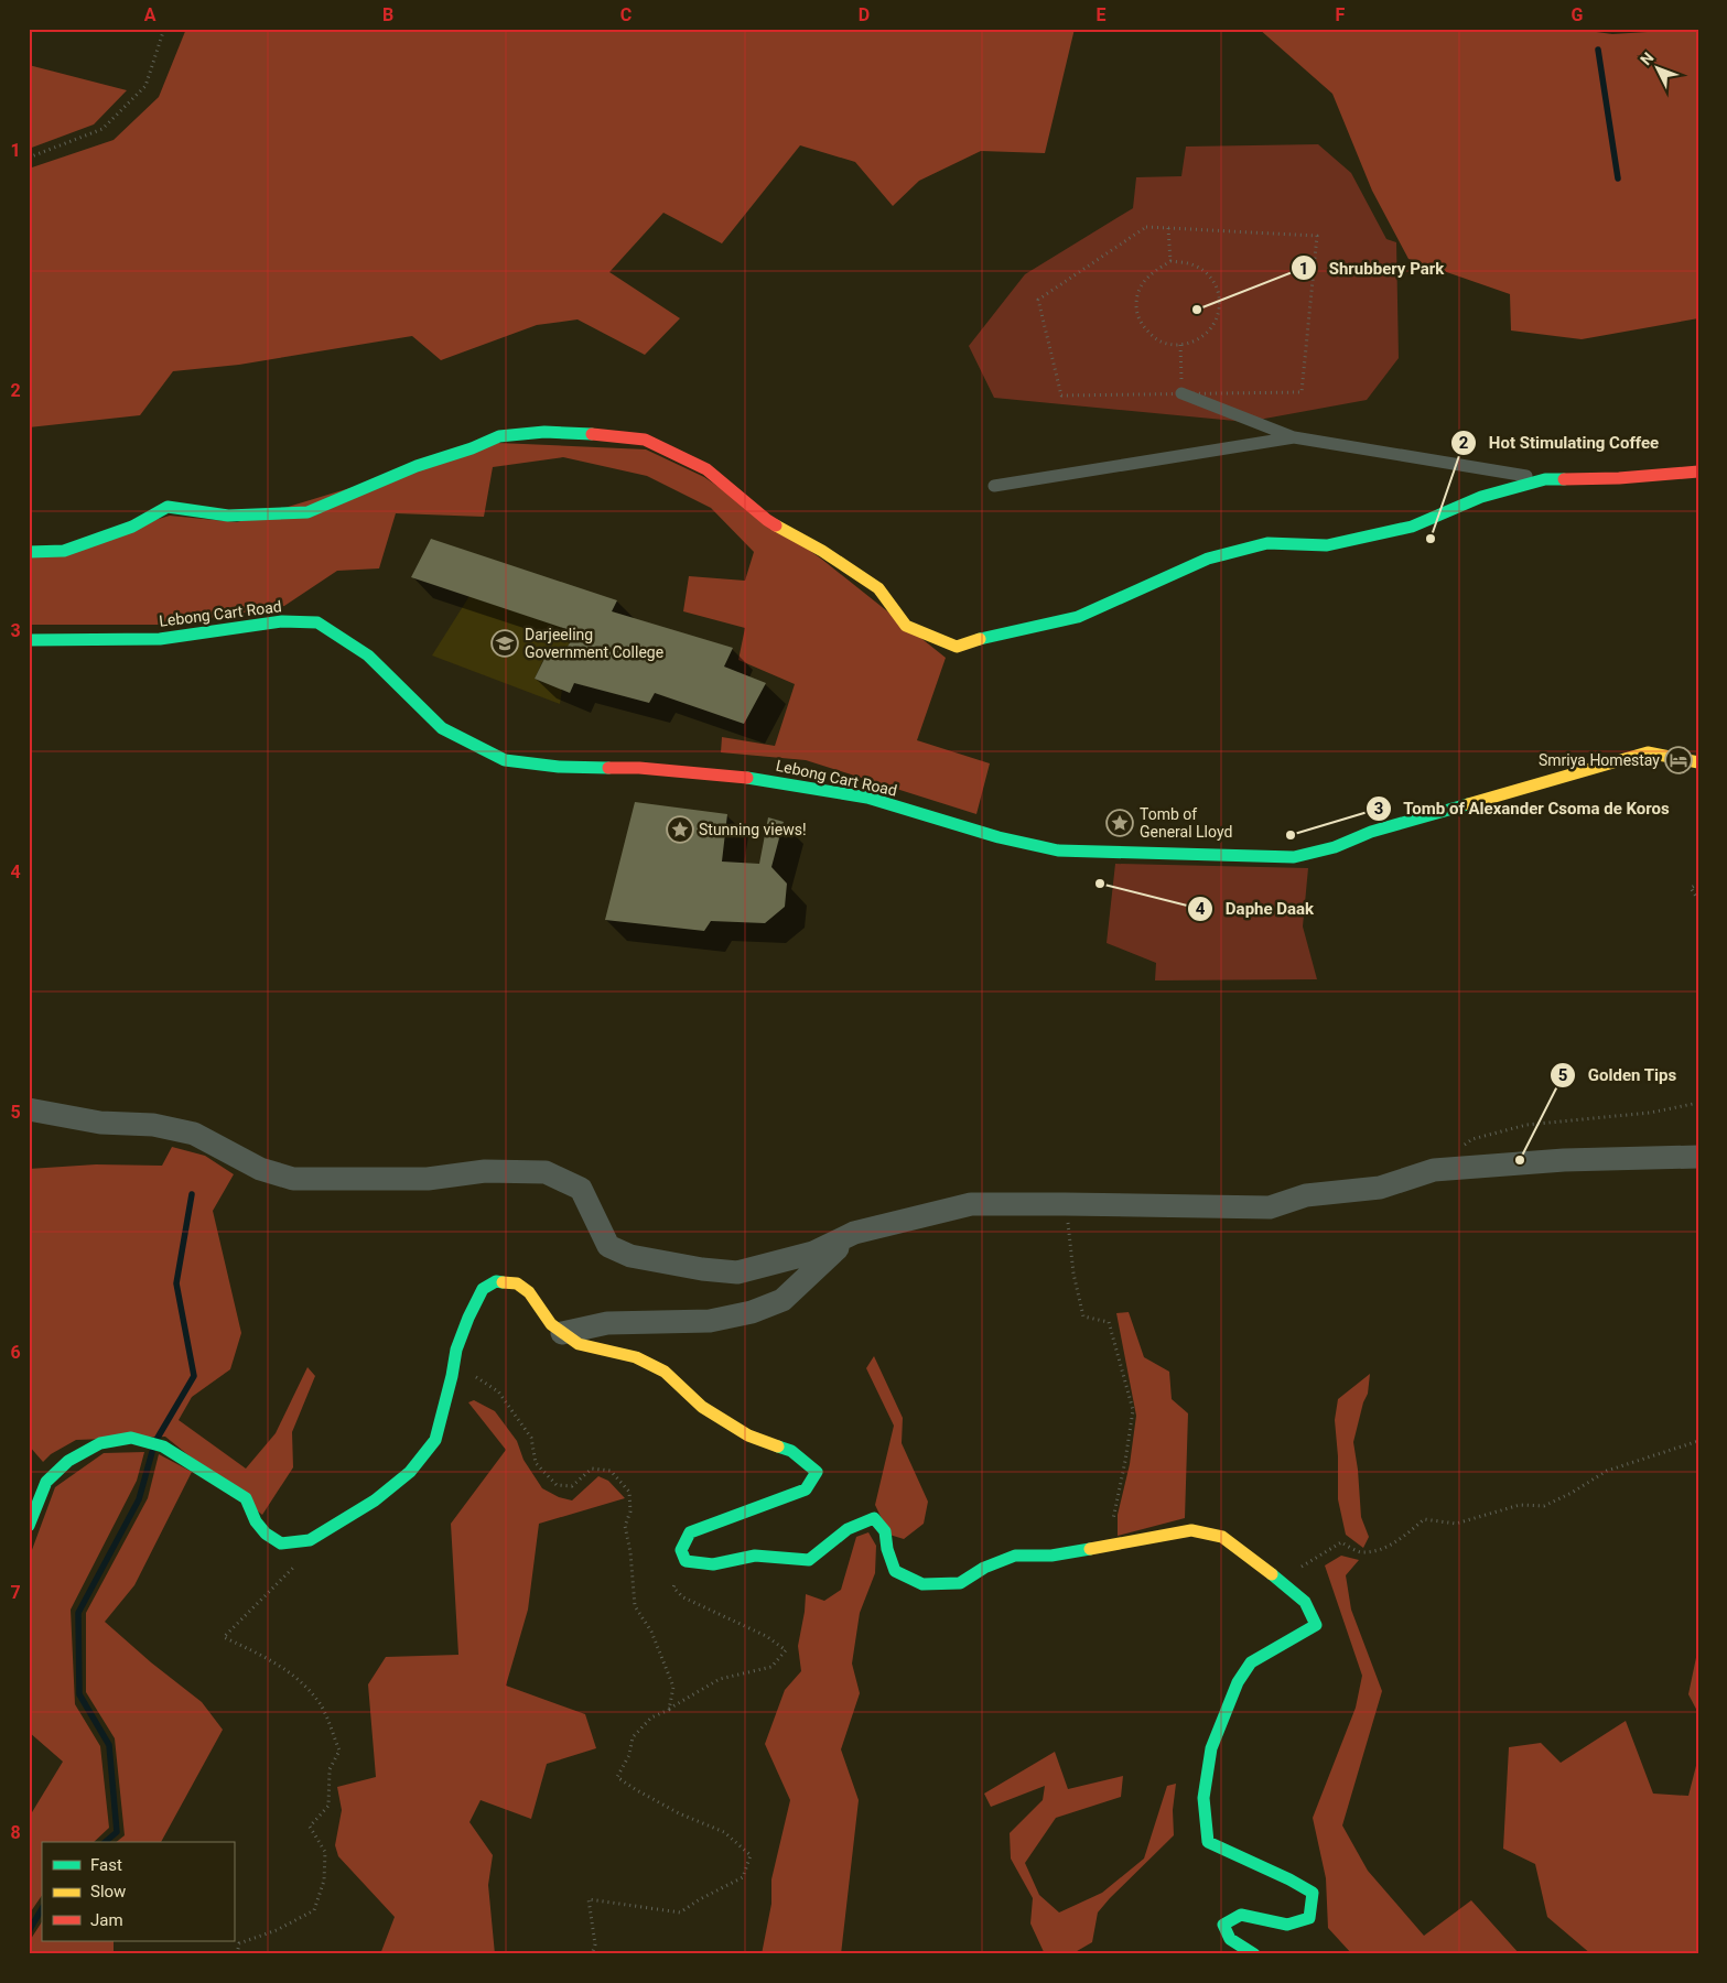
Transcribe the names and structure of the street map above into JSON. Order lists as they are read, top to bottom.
{
  "streets": {
    "main road": ["Lebong Cart Road"]
  },
  "places": {
    "other": [
      "Shrubbery Park",
      "Hot Stimulating Coffee",
      "Tomb of Alexander Csoma de Koros",
      "Daphe Daak",
      "Golden Tips"
    ],
    "school or university": ["Darjeeling Government College"],
    "hotel": ["Smriya Homestay"],
    "place": ["Tomb of General Lloyd", "Stunning views!"]
  },
  "legend": ["Fast", "Slow", "Jam"],
  "north": "top left",
  "grid": {
    "columns": [
      "A",
      "B",
      "C",
      "D",
      "E",
      "F",
      "G"
    ],
    "rows": [
      "1",
      "2",
      "3",
      "4",
      "5",
      "6",
      "7",
      "8"
    ]
  }
}
